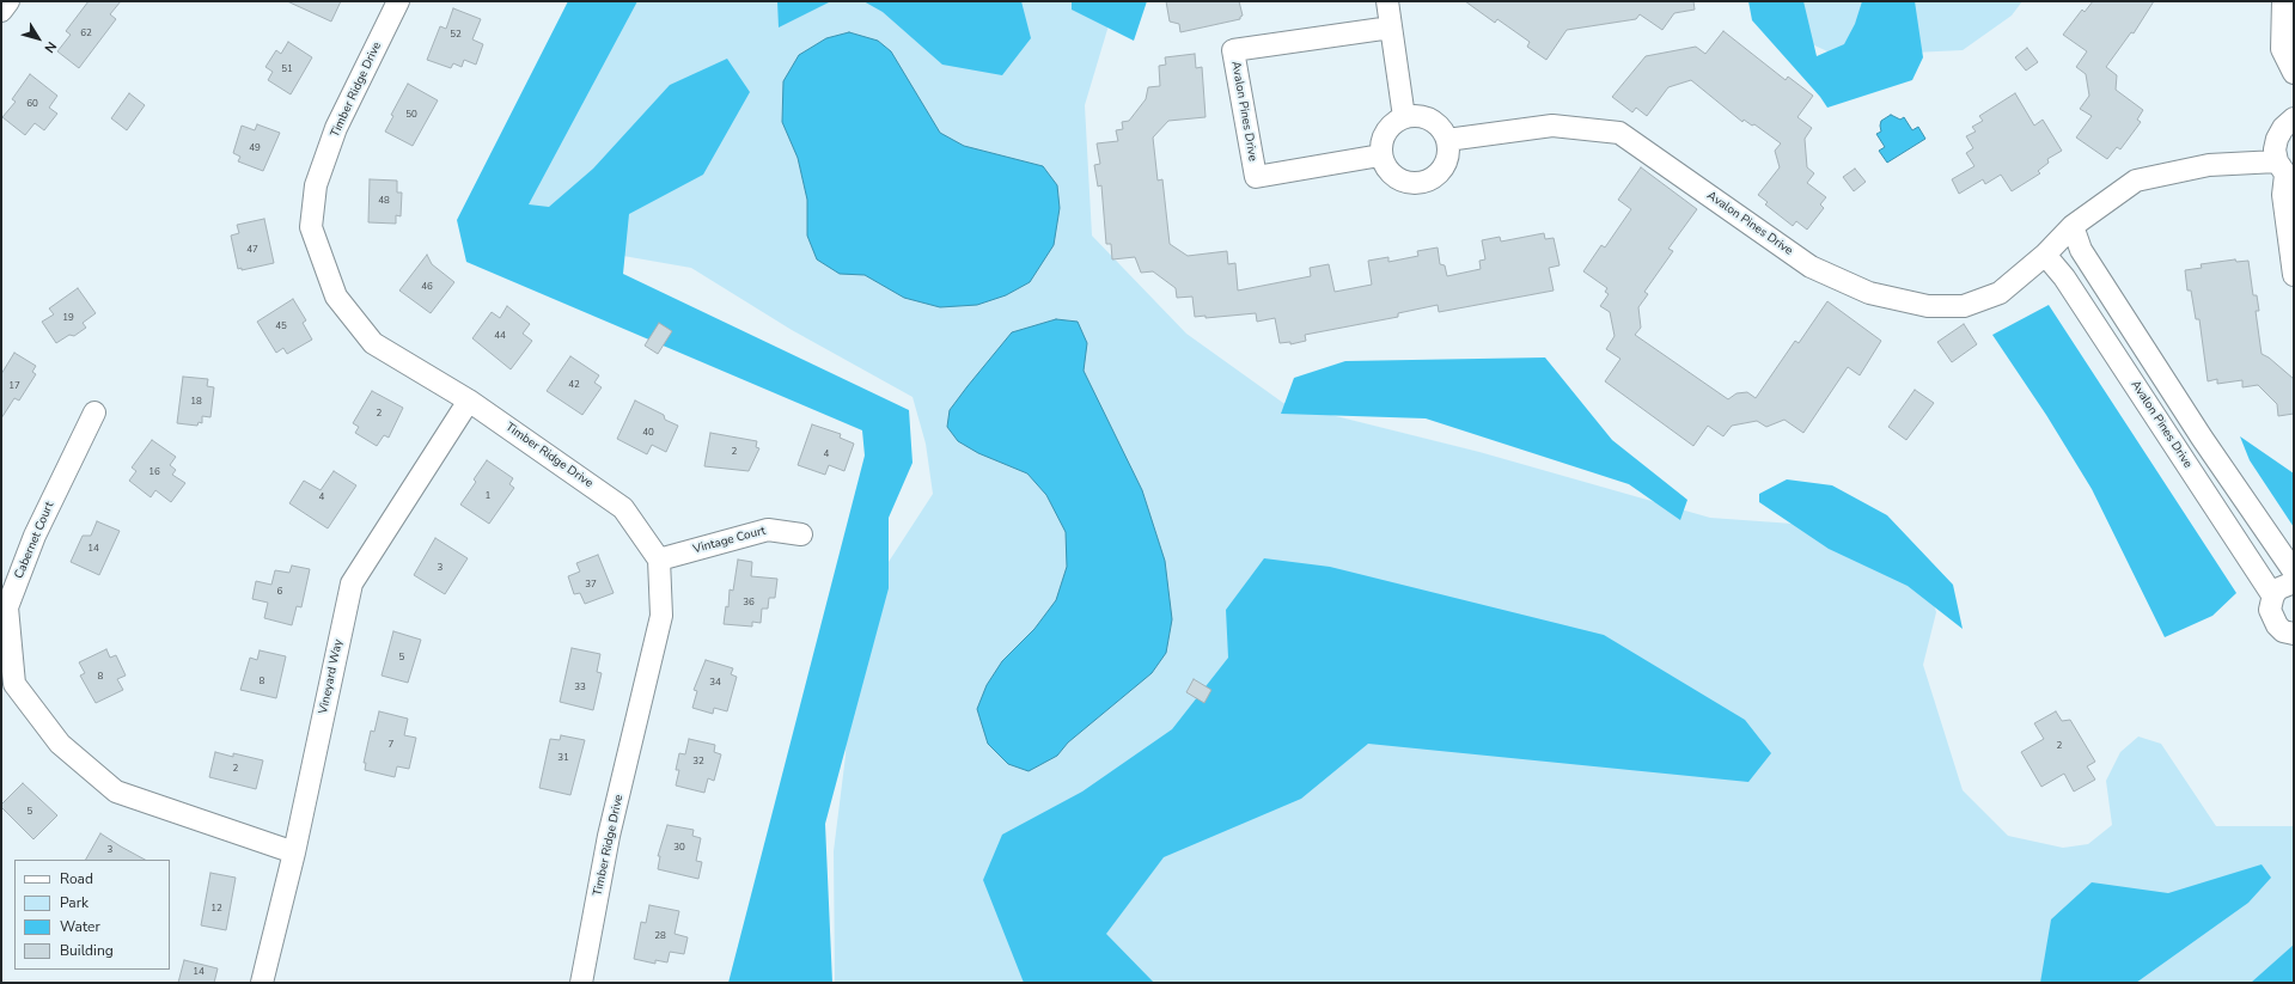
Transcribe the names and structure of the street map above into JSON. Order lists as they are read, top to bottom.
{
  "streets": {
    "street": [
      "Timber Ridge Drive",
      "Avalon Pines Drive",
      "Cabernet Court",
      "Vintage Court",
      "Vineyard Way"
    ]
  },
  "crossings": [
    ["Timber Ridge Drive", "Vintage Court"],
    ["Timber Ridge Drive", "Vineyard Way"],
    ["Cabernet Court", "Vineyard Way"]
  ],
  "house_numbers": [
    "62",
    "52",
    "51",
    "60",
    "50",
    "49",
    "48",
    "47",
    "46",
    "19",
    "45",
    "44",
    "42",
    "17",
    "18",
    "2",
    "40",
    "2",
    "4",
    "16",
    "1",
    "4",
    "14",
    "3",
    "37",
    "6",
    "36",
    "5",
    "8",
    "8",
    "34",
    "33",
    "7",
    "2",
    "31",
    "32",
    "2",
    "5",
    "30",
    "3",
    "12",
    "28",
    "14"
  ],
  "legend": [
    "Road",
    "Park",
    "Water",
    "Building"
  ],
  "north": "bottom right"
}
